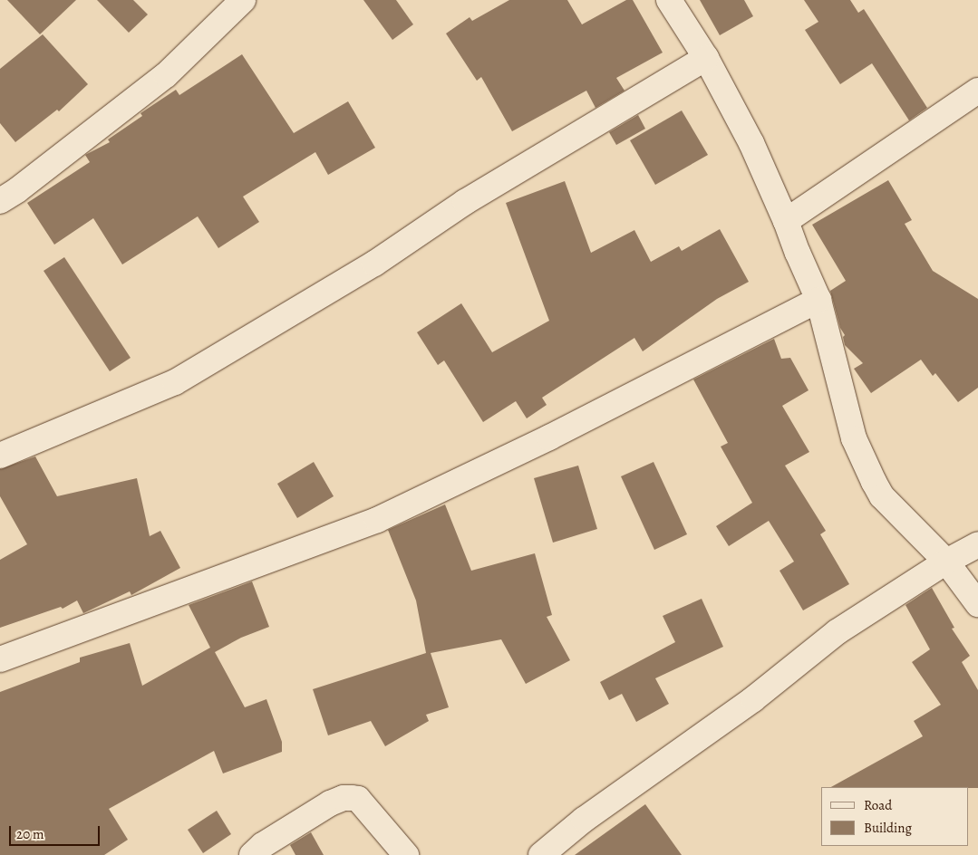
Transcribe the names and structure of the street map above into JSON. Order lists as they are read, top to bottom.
{
  "legend": ["Road", "Building"],
  "scale_bar": "20 m"
}
